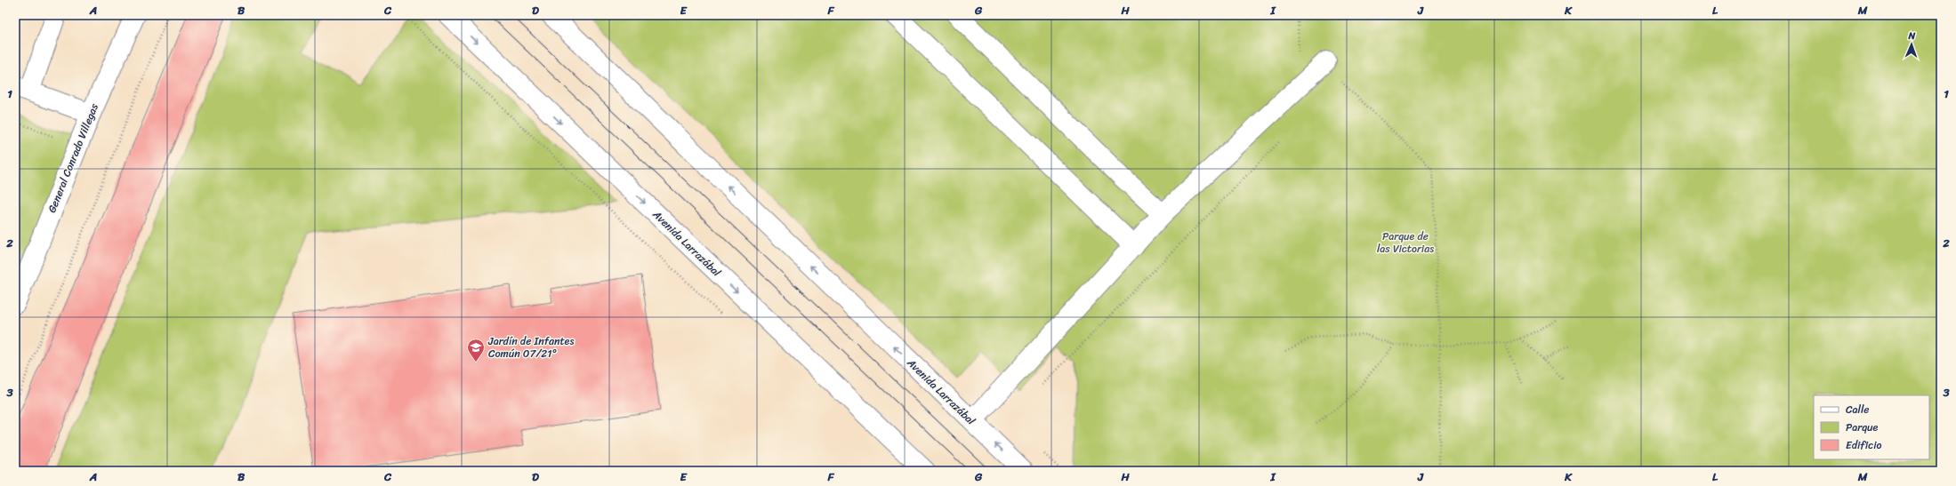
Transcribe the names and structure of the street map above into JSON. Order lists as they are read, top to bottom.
{
  "streets": {
    "main road": ["General Conrado Villegas", "Avenida Larrazábal"]
  },
  "parks": ["Parque de las Victorias"],
  "places": {
    "school or university": ["Jardín de Infantes Común 07/21°"]
  },
  "legend": ["Calle", "Parque", "Edificio"],
  "north": "top",
  "grid": {
    "columns": [
      "A",
      "B",
      "C",
      "D",
      "E",
      "F",
      "G",
      "H",
      "I",
      "J",
      "K",
      "L",
      "M"
    ],
    "rows": ["1", "2", "3"]
  }
}
